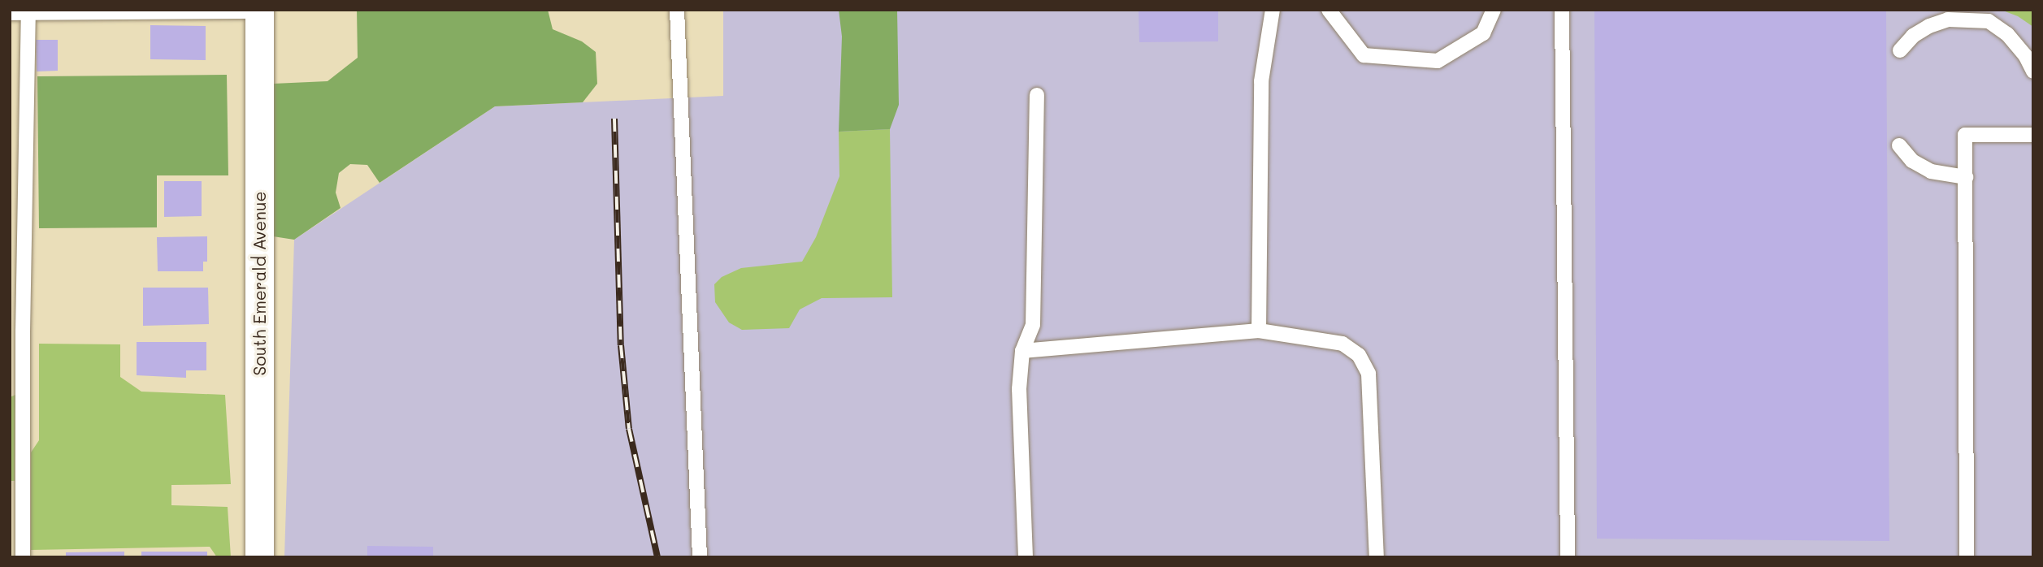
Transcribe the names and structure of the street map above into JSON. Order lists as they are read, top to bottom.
{
  "streets": {
    "street": ["South Emerald Avenue"]
  }
}
